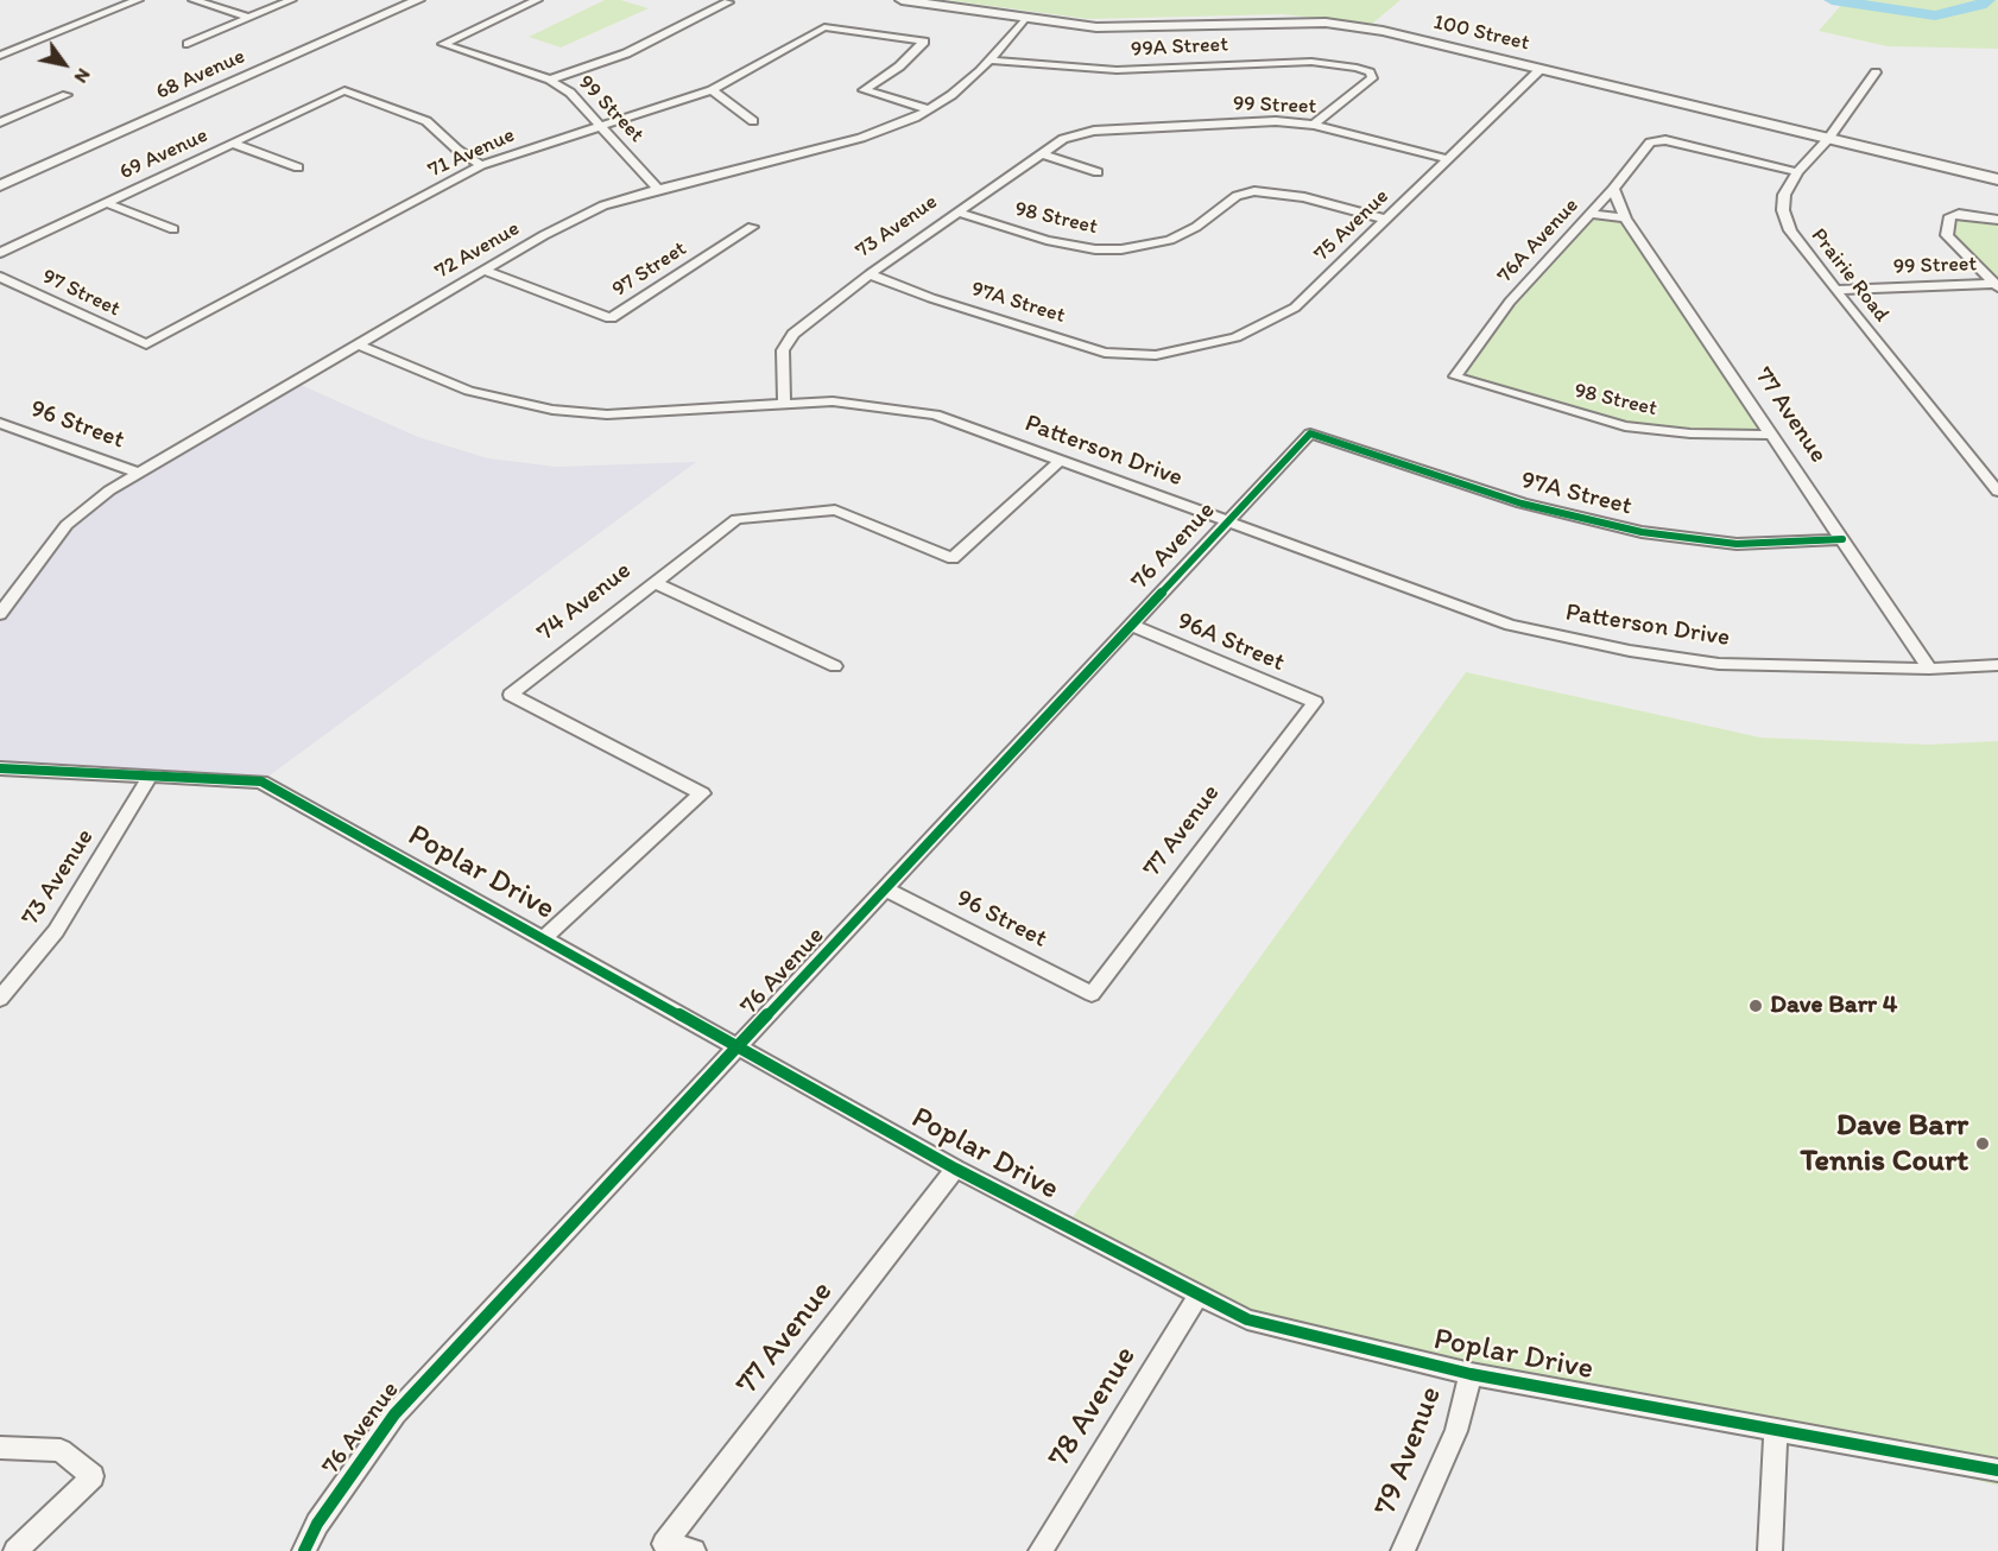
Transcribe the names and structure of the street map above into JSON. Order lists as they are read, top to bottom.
{
  "streets": {
    "main road": ["100 Street", "68 Avenue"],
    "street": [
      "99A Street",
      "99 Street",
      "71 Avenue",
      "69 Avenue",
      "98 Street",
      "75 Avenue",
      "73 Avenue",
      "76A Avenue",
      "72 Avenue",
      "97 Street",
      "Prairie Road",
      "97A Street",
      "77 Avenue",
      "96 Street",
      "Patterson Drive",
      "76 Avenue",
      "74 Avenue",
      "96A Street",
      "Poplar Drive",
      "78 Avenue",
      "79 Avenue"
    ]
  },
  "crossings": [
    ["100 Street", "75 Avenue"],
    ["100 Street", "72 Avenue"],
    ["100 Street", "Prairie Road"],
    ["99A Street", "99 Street"],
    ["99A Street", "72 Avenue"],
    ["99 Street", "71 Avenue"],
    ["99 Street", "75 Avenue"],
    ["99 Street", "73 Avenue"],
    ["99 Street", "72 Avenue"],
    ["99 Street", "Prairie Road"],
    ["71 Avenue", "69 Avenue"],
    ["71 Avenue", "72 Avenue"],
    ["71 Avenue", "97 Street"],
    ["98 Street", "75 Avenue"],
    ["98 Street", "73 Avenue"],
    ["98 Street", "76A Avenue"],
    ["98 Street", "77 Avenue"],
    ["75 Avenue", "97A Street"],
    ["73 Avenue", "97A Street"],
    ["73 Avenue", "Patterson Drive"],
    ["73 Avenue", "Poplar Drive"],
    ["76A Avenue", "Prairie Road"],
    ["76A Avenue", "77 Avenue"],
    ["72 Avenue", "97 Street"],
    ["72 Avenue", "96 Street"],
    ["72 Avenue", "Patterson Drive"],
    ["97A Street", "77 Avenue"],
    ["97A Street", "76 Avenue"],
    ["77 Avenue", "96 Street"],
    ["77 Avenue", "Patterson Drive"],
    ["77 Avenue", "96A Street"],
    ["77 Avenue", "Poplar Drive"],
    ["96 Street", "76 Avenue"],
    ["Patterson Drive", "76 Avenue"],
    ["Patterson Drive", "74 Avenue"],
    ["76 Avenue", "96A Street"],
    ["76 Avenue", "Poplar Drive"],
    ["74 Avenue", "Poplar Drive"],
    ["Poplar Drive", "78 Avenue"],
    ["Poplar Drive", "79 Avenue"]
  ],
  "places": ["Dave Barr 4", "Dave Barr Tennis Court"],
  "north": "bottom right"
}
